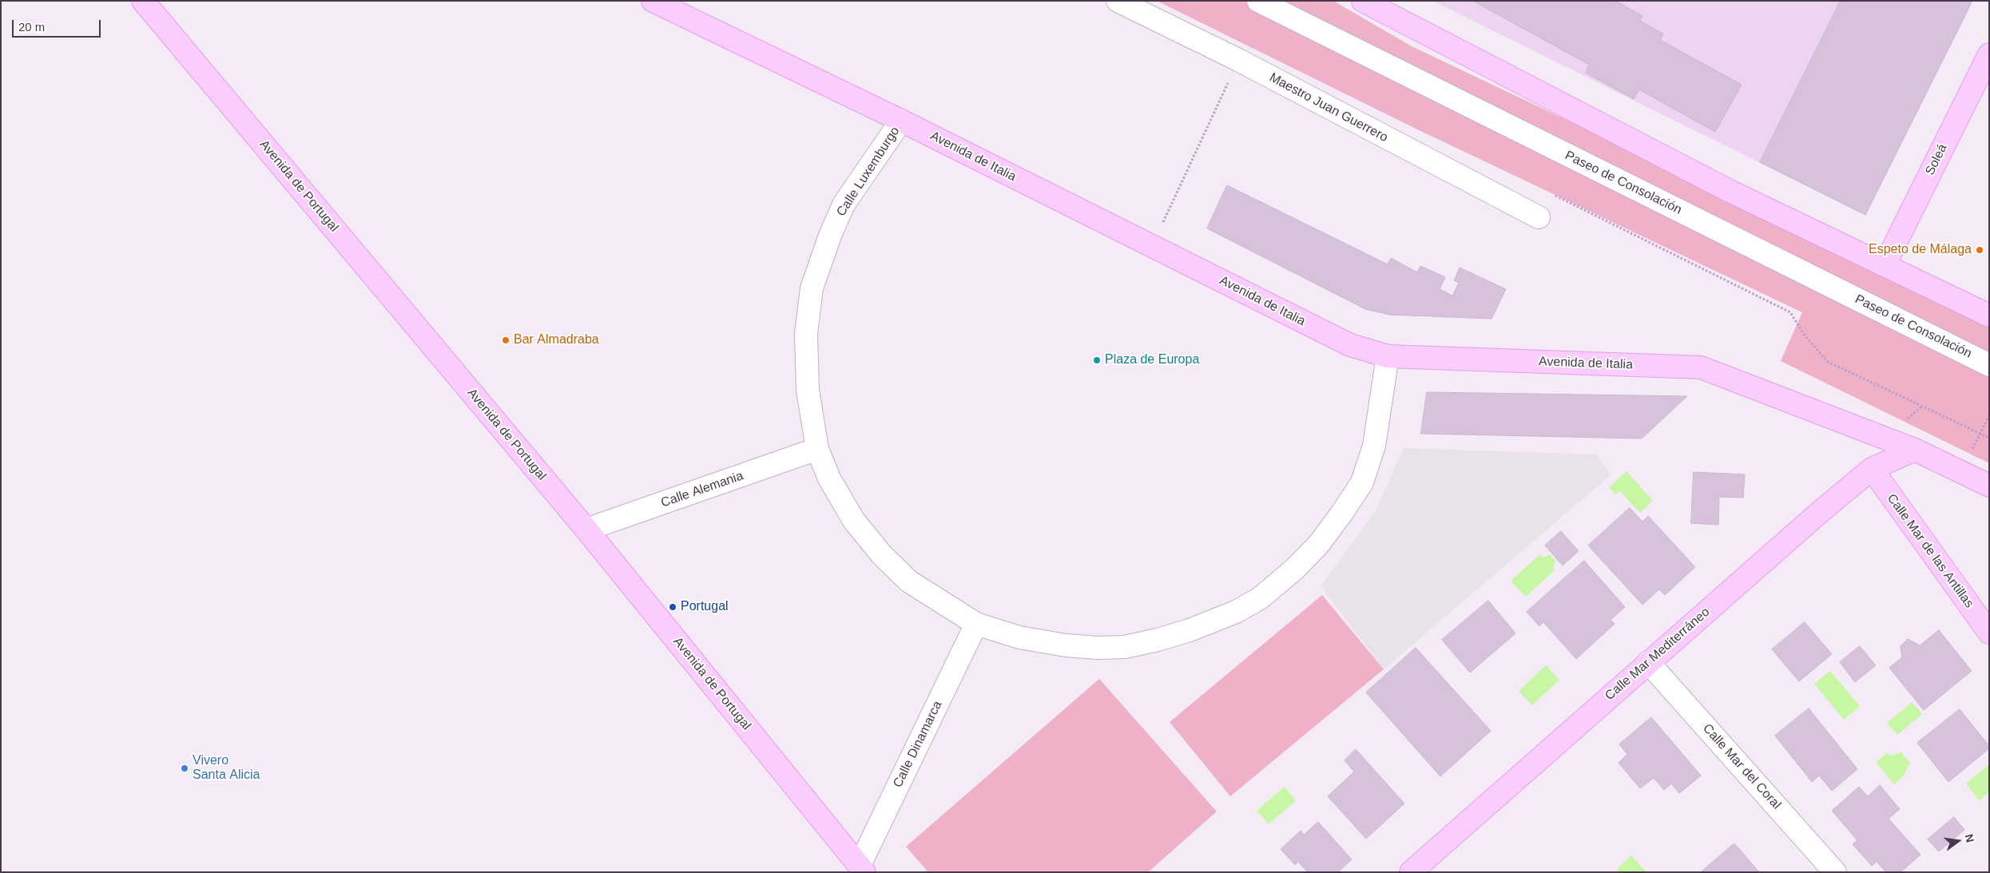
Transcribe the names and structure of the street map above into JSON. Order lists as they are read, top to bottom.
{
  "streets": {
    "street": [
      "Maestro Juan Guerrero",
      "Avenida de Italia",
      "Soleá",
      "Calle Luxemburgo",
      "Paseo de Consolación",
      "Avenida de Portugal",
      "Calle Alemania",
      "Calle Mar de las Antillas",
      "Calle Mar Mediterráneo",
      "Calle Dinamarca",
      "Calle Mar del Coral"
    ]
  },
  "crossings": [
    ["Avenida de Italia", "Calle Luxemburgo"],
    ["Avenida de Italia", "Calle Mar Mediterráneo"],
    ["Calle Luxemburgo", "Calle Alemania"],
    ["Calle Luxemburgo", "Calle Dinamarca"],
    ["Avenida de Portugal", "Calle Alemania"],
    ["Avenida de Portugal", "Calle Dinamarca"],
    ["Calle Mar de las Antillas", "Calle Mar Mediterráneo"],
    ["Calle Mar Mediterráneo", "Calle Mar del Coral"]
  ],
  "places": [
    "Espeto de Málaga",
    "Bar Almadraba",
    "Plaza de Europa",
    "Portugal",
    "Vivero Santa Alicia"
  ],
  "scale_bar": "20 m",
  "north": "right"
}
